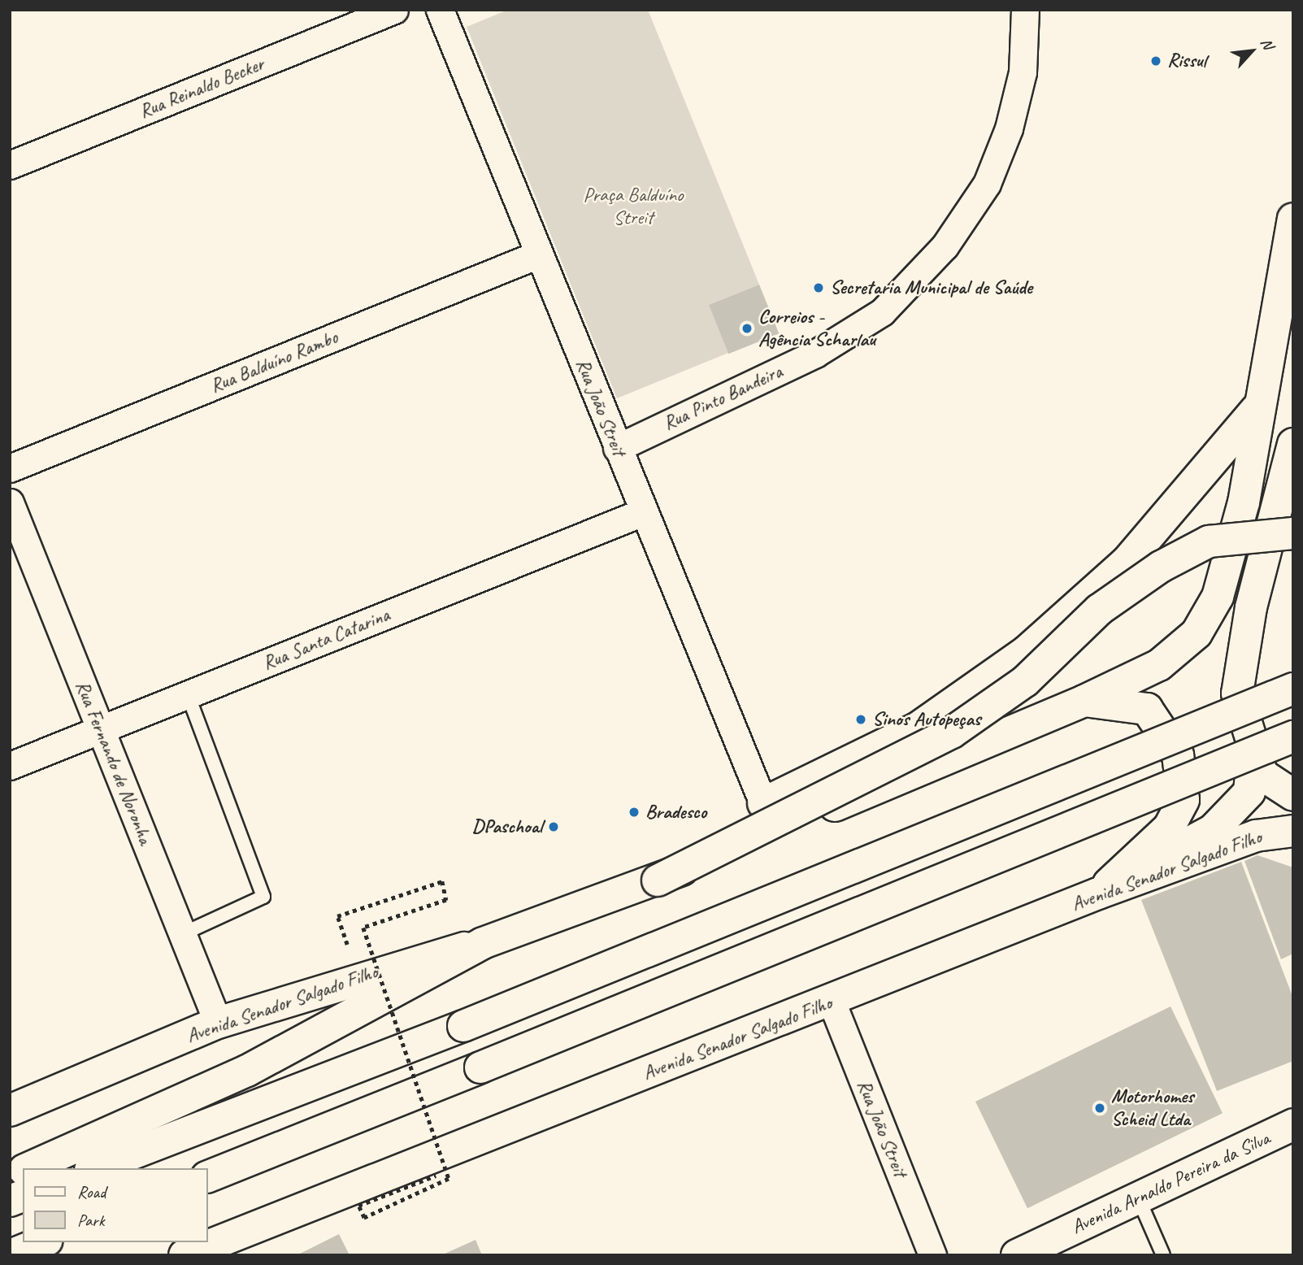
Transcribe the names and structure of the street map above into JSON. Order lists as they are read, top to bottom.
{
  "streets": {
    "main road": ["Avenida Senador Salgado Filho", "Avenida Arnaldo Pereira da Silva"],
    "street": [
      "Rua Reinaldo Becker",
      "Rua Balduíno Rambo",
      "Rua Pinto Bandeira",
      "Rua João Streit",
      "Rua Santa Catarina",
      "Rua Fernando de Noronha"
    ]
  },
  "crossings": [
    ["Rua Balduíno Rambo", "Rua João Streit"],
    ["Rua Pinto Bandeira", "Rua João Streit"],
    ["Rua João Streit", "Rua Santa Catarina"],
    ["Rua João Streit", "Avenida Senador Salgado Filho"],
    ["Rua Santa Catarina", "Rua Fernando de Noronha"],
    ["Rua Fernando de Noronha", "Avenida Senador Salgado Filho"]
  ],
  "parks": ["Praça Balduíno Streit"],
  "places": [
    "Rissul",
    "Secretaria Municipal de Saúde",
    "Correios - Agência Scharlau",
    "Sinos Autopeças",
    "Bradesco",
    "DPaschoal",
    "Motorhomes Scheid Ltda"
  ],
  "legend": ["Road", "Park"],
  "north": "top right"
}
